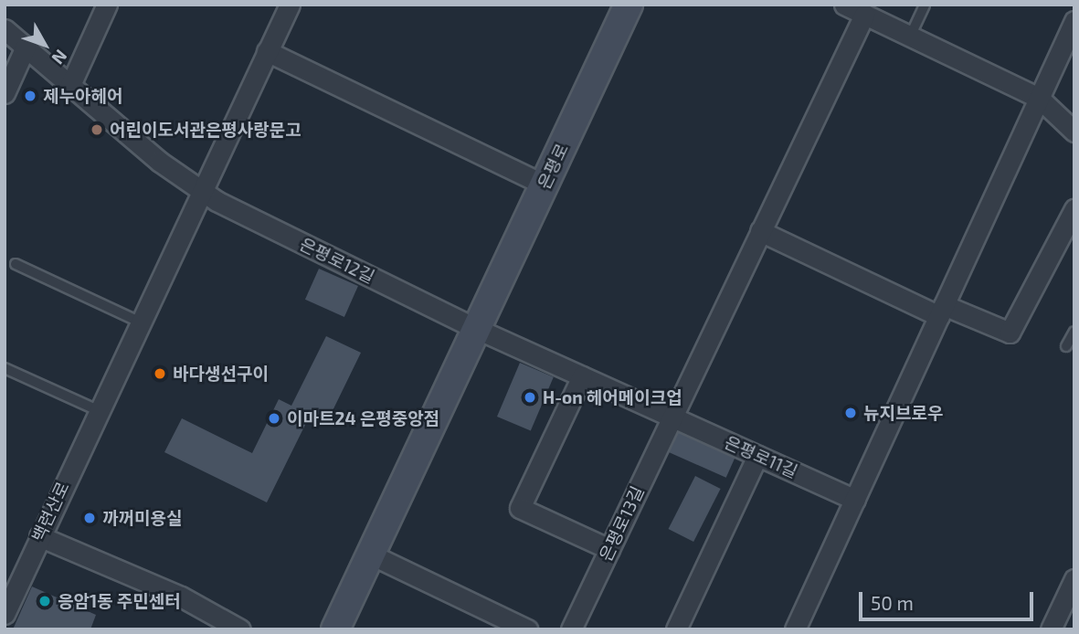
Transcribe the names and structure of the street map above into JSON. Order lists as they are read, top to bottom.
{
  "streets": {
    "main road": ["은평로"],
    "street": [
      "은평로12길",
      "은평로11길",
      "백련산로",
      "은평로13길"
    ]
  },
  "crossings": [
    ["은평로", "은평로12길"],
    ["은평로11길", "은평로13길"]
  ],
  "places": [
    "제누아헤어",
    "어린이도서관은평사랑문고",
    "바다생선구이",
    "H-on 헤어메이크업",
    "뉴지브로우",
    "이마트24 은평중앙점",
    "까꺼미용실",
    "응암1동 주민센터"
  ],
  "scale_bar": "50 m",
  "north": "bottom right"
}
